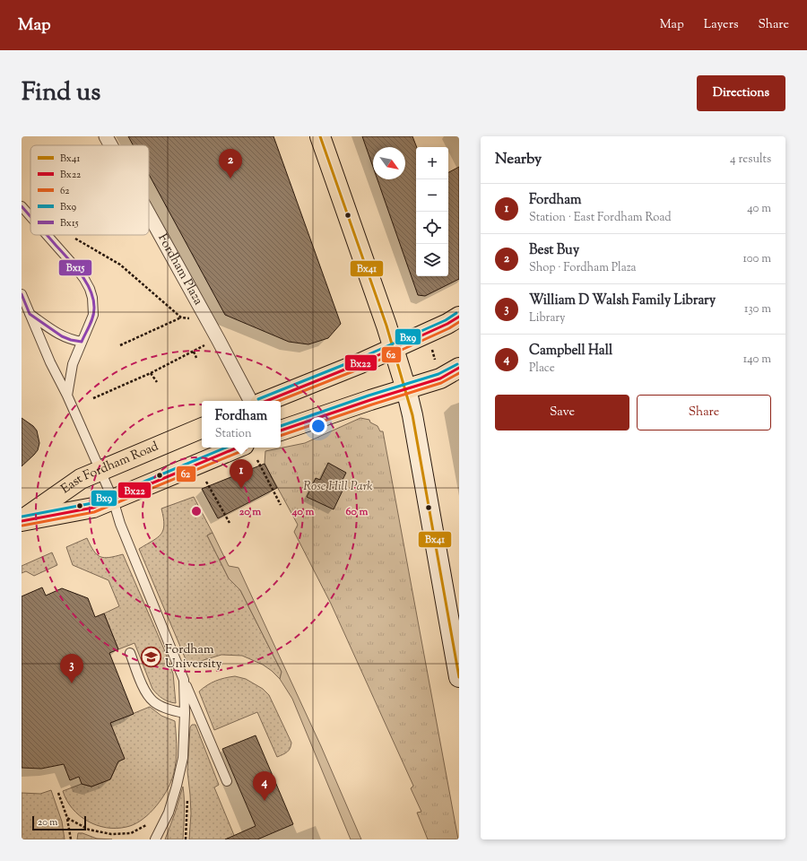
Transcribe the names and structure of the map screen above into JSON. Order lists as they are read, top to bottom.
{
  "streets": {
    "main road": ["East Fordham Road"],
    "street": ["Fordham Plaza"]
  },
  "parks": ["Rose Hill Park"],
  "places": {
    "school or university": ["Fordham University"]
  },
  "lines": [
    "transit line Bx41",
    "transit line Bx15",
    "transit line Bx9",
    "transit line Bx22",
    "transit line 62"
  ],
  "legend": [
    "Bx41",
    "Bx22",
    "62",
    "Bx9",
    "Bx15"
  ],
  "scale_bar": "20 m",
  "north": "bottom right",
  "page": {
    "header": "Map",
    "nav": ["Map", "Layers", "Share"],
    "title": "Find us",
    "buttons": [
      "Directions",
      ["Save", "Share"]
    ],
    "heading": ["Nearby", "4 results"],
    "map_buttons": ["+", "−"],
    "pins": [
      "2",
      "1",
      "3",
      "4"
    ],
    "list": [
      {
        "mark": "1",
        "name": "Fordham",
        "note": "Station · East Fordham Road",
        "value": "40 m"
      },
      {
        "mark": "2",
        "name": "Best Buy",
        "note": "Shop · Fordham Plaza",
        "value": "100 m"
      },
      {
        "mark": "3",
        "name": "William D Walsh Family Library",
        "note": "Library",
        "value": "130 m"
      },
      {
        "mark": "4",
        "name": "Campbell Hall",
        "note": "Place",
        "value": "140 m"
      }
    ],
    "popup": ["Fordham", "Station"],
    "scale": "20 m"
  },
  "rings": ["20 m", "40 m", "60 m"]
}
